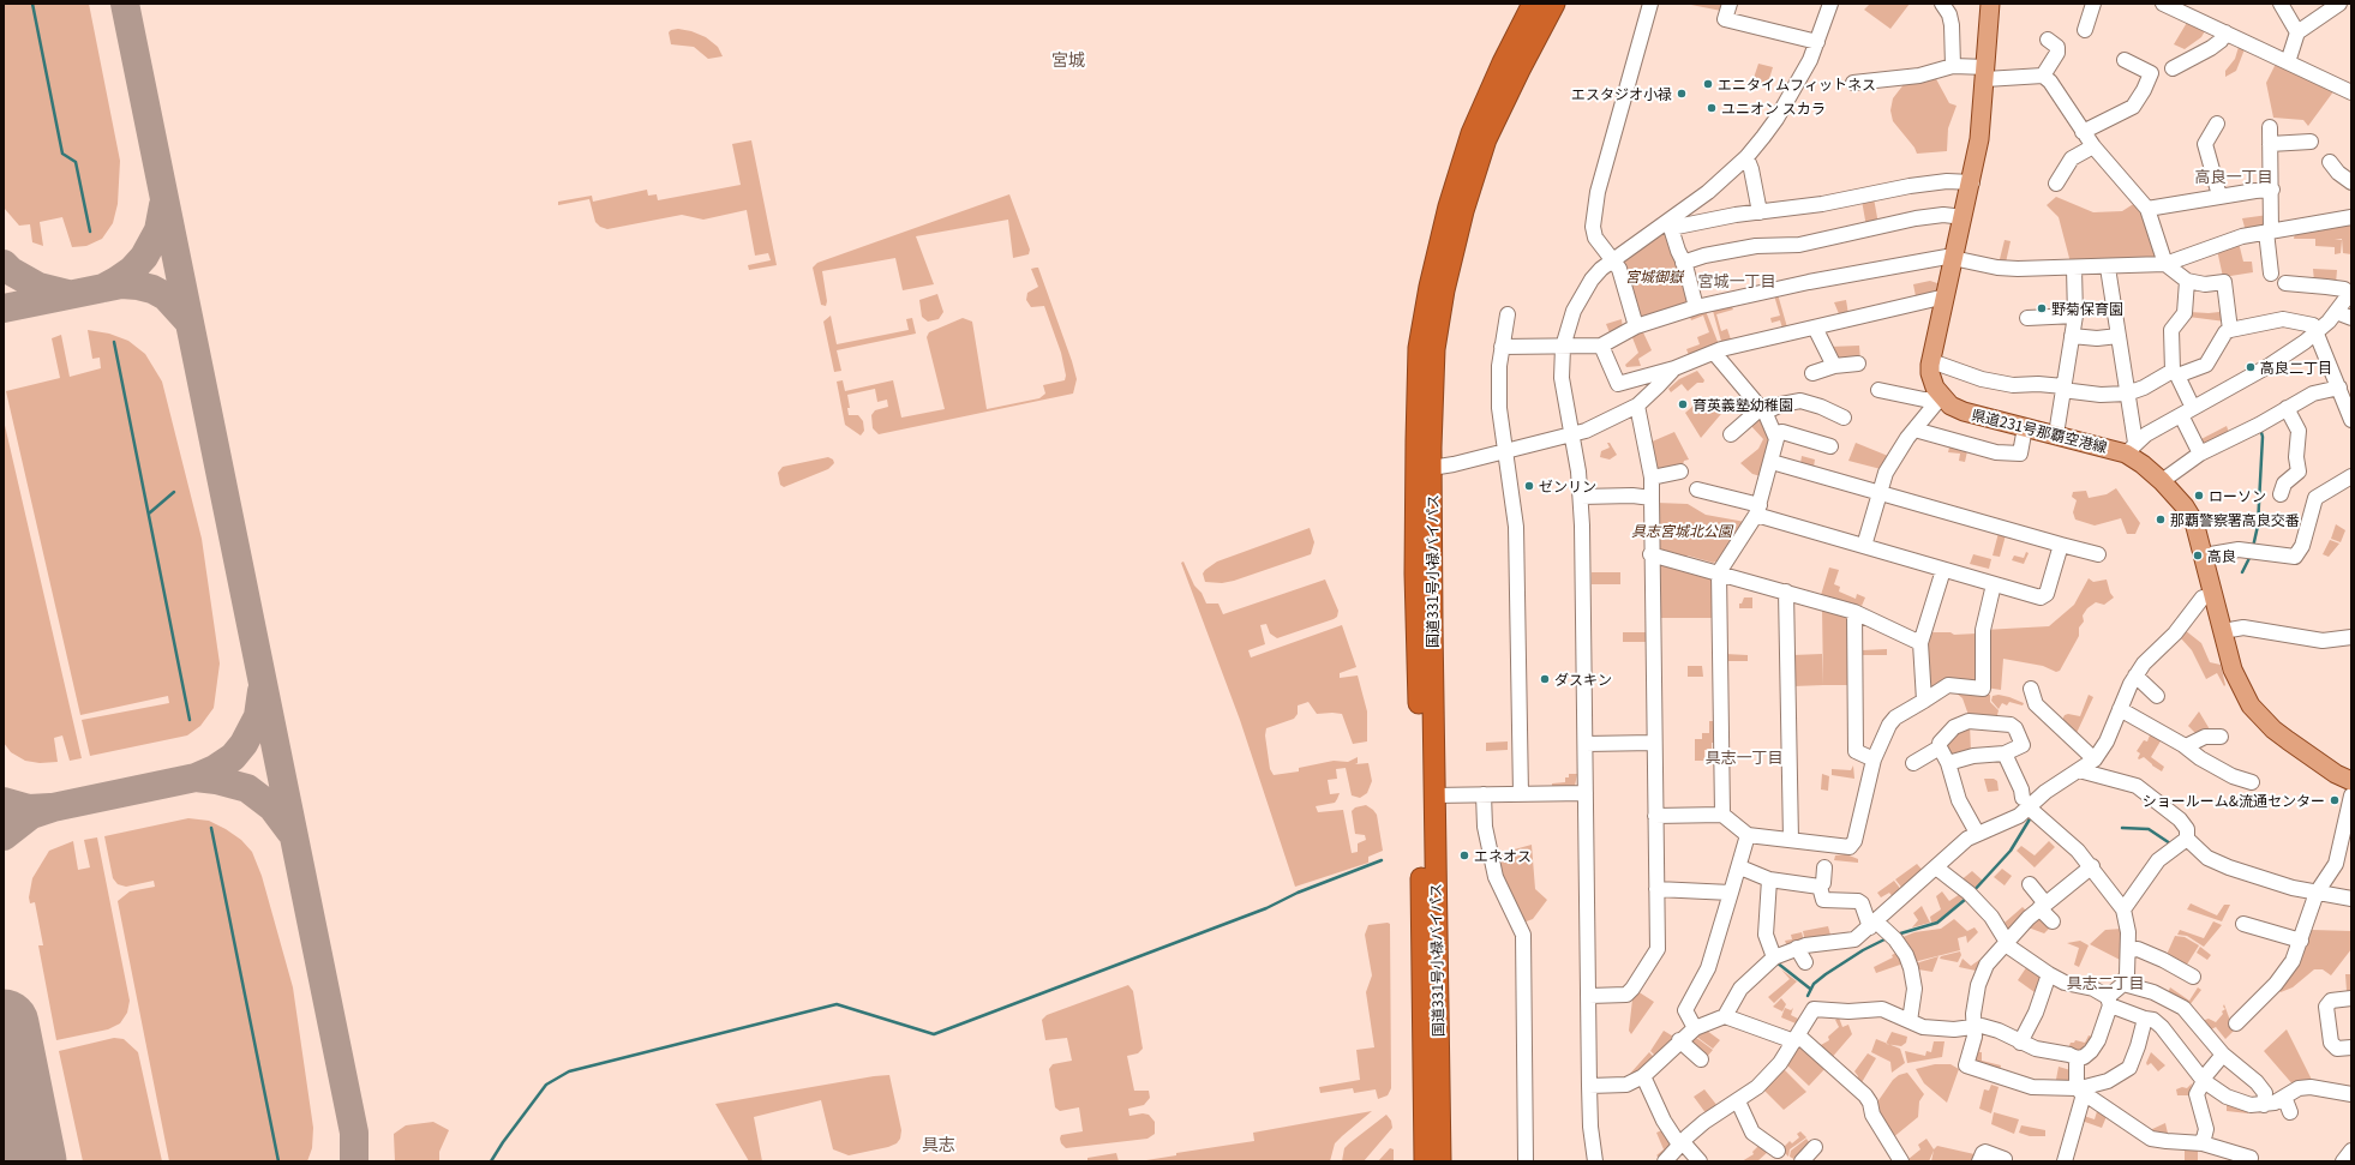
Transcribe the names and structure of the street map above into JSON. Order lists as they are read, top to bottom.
{
  "streets": {
    "highway": ["国道331号小禄バイパス"],
    "main road": ["県道231号那覇空港線"]
  },
  "districts": [
    "宮城",
    "高良一丁目",
    "宮城一丁目",
    "具志一丁目",
    "具志二丁目",
    "具志"
  ],
  "parks": ["宮城御嶽", "具志宮城北公園"],
  "places": [
    "エニタイムフィットネス",
    "エスタジオ小禄",
    "ユニオン スカラ",
    "野菊保育園",
    "高良二丁目",
    "育英義塾幼稚園",
    "ゼンリン",
    "ローソン",
    "那覇警察署高良交番",
    "高良",
    "ダスキン",
    "ショールーム&流通センター",
    "エネオス"
  ]
}
